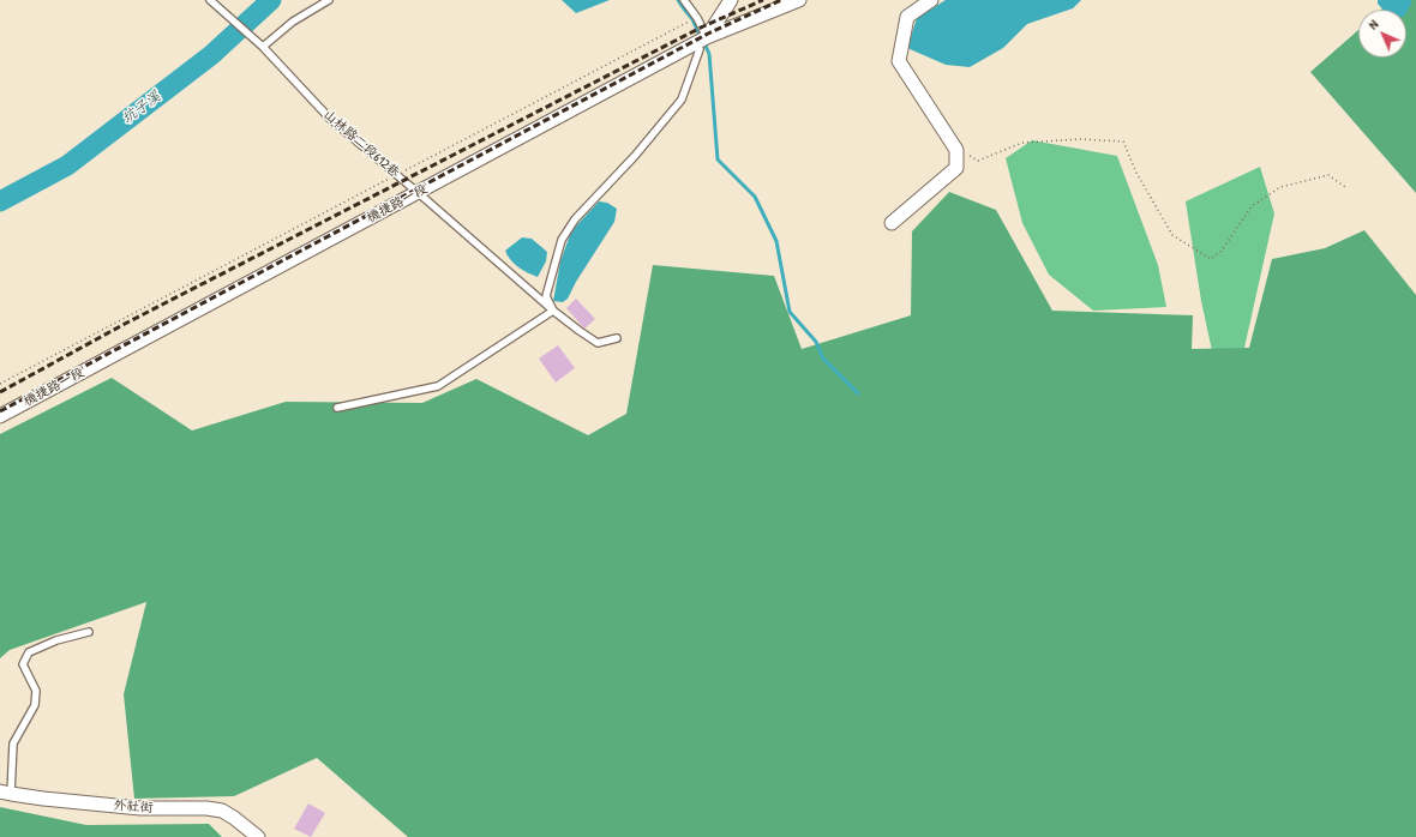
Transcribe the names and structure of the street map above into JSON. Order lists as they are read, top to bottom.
{
  "streets": {
    "street": ["機捷路一段", "外社街"],
    "lane": ["山林路二段612巷"]
  },
  "crossings": [
    ["山林路二段612巷", "機捷路一段"]
  ],
  "water": ["坑子溪"],
  "north": "top left"
}
